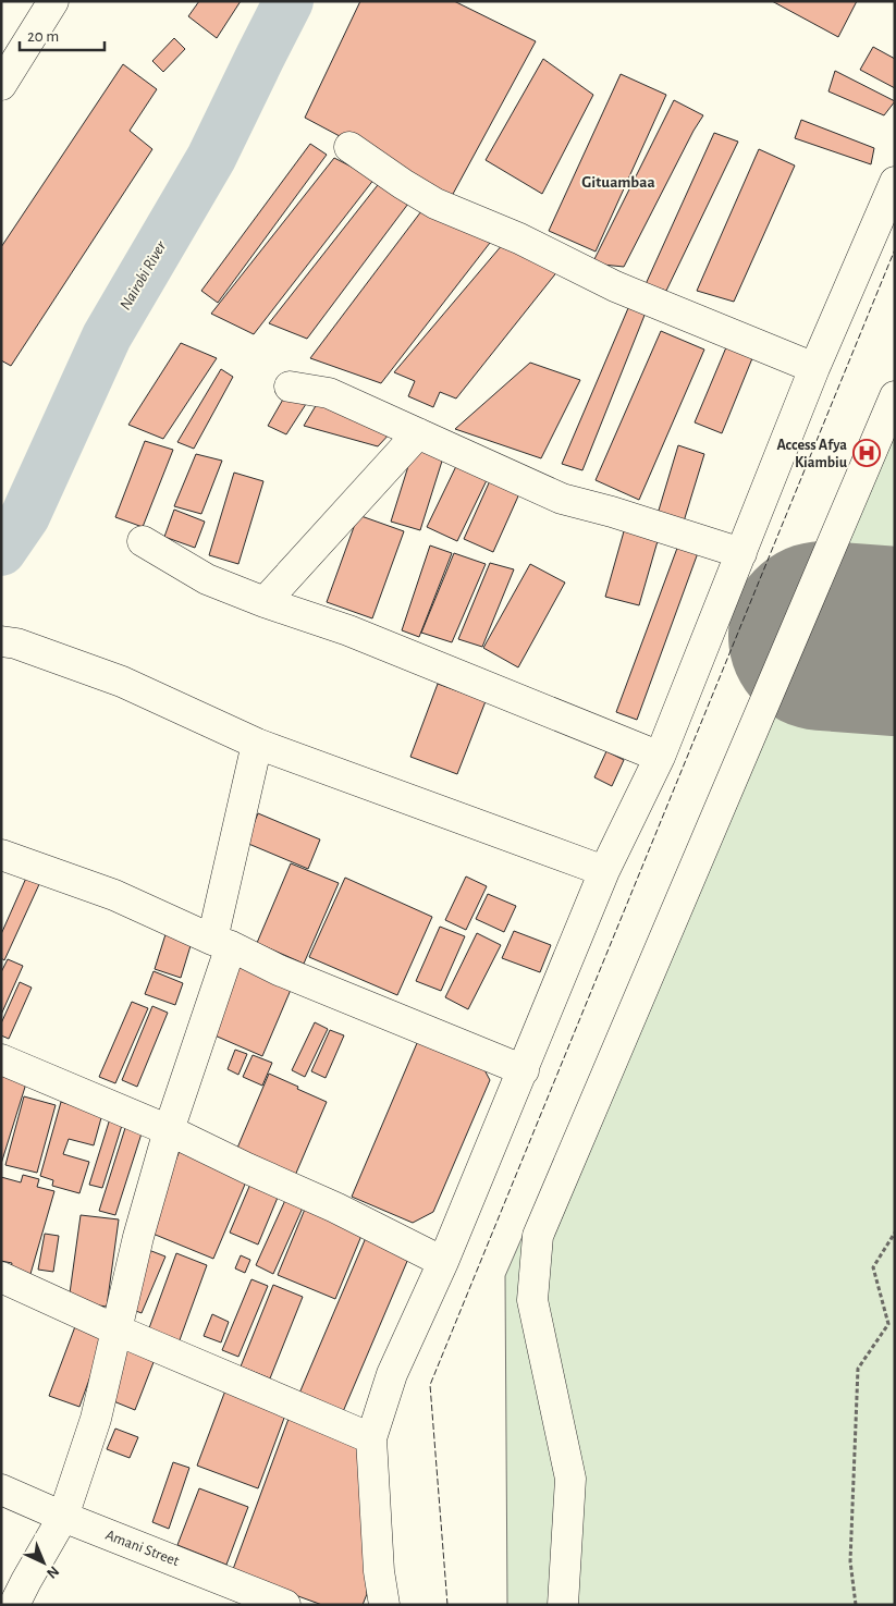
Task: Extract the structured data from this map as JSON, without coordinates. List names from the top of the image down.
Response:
{
  "streets": {
    "street": ["Amani Street"]
  },
  "districts": ["Gituambaa"],
  "water": ["Nairobi River"],
  "places": {
    "hospital": ["Access Afya Kiambiu"]
  },
  "scale_bar": "20 m",
  "north": "bottom right"
}
